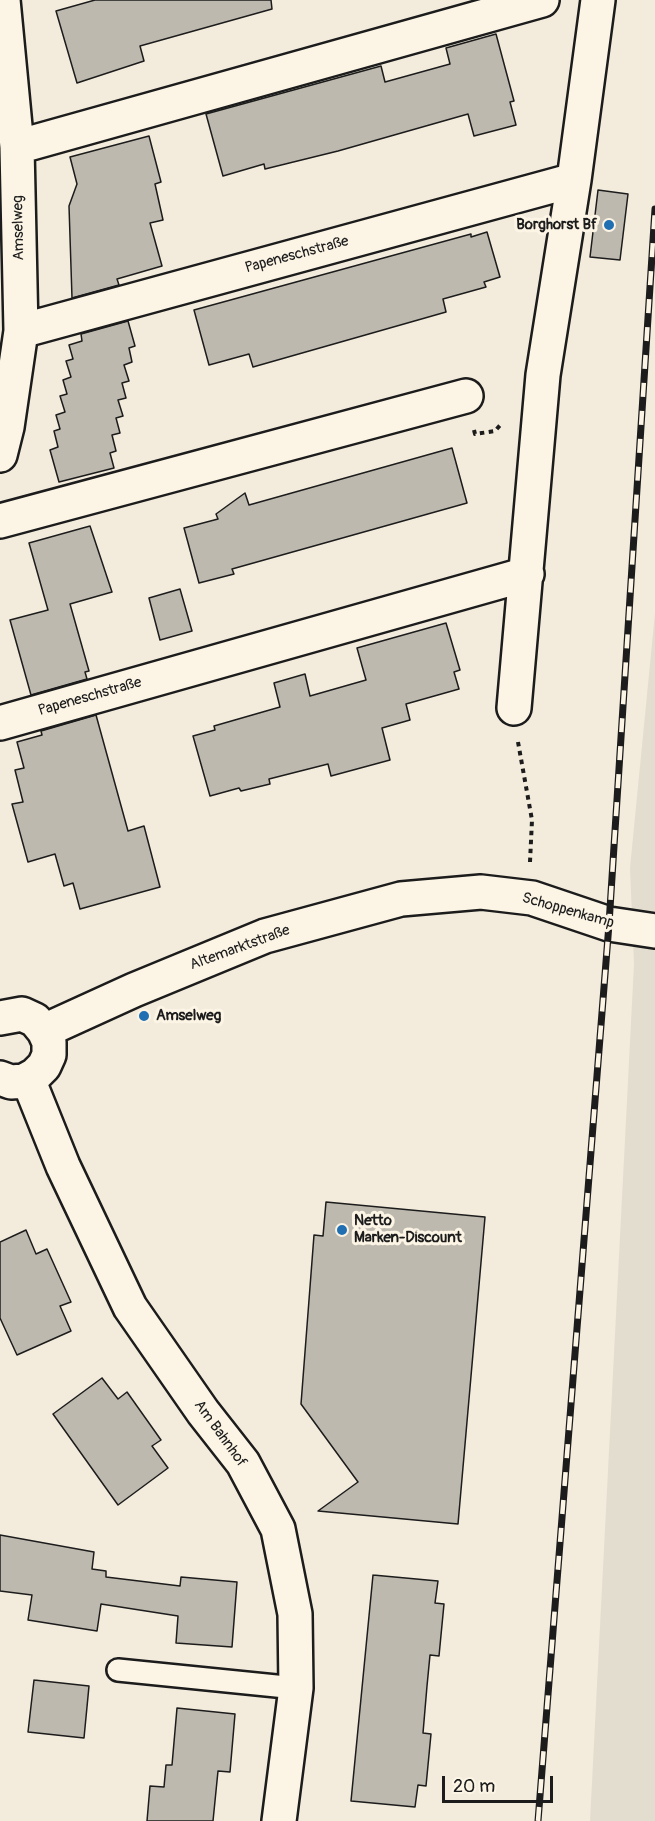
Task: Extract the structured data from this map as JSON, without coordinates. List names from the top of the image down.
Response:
{
  "streets": {
    "street": [
      "Amselweg",
      "Papeneschstraße",
      "Schoppenkamp",
      "Altemarktstraße",
      "Am Bahnhof"
    ]
  },
  "crossings": [
    ["Amselweg", "Papeneschstraße"],
    ["Schoppenkamp", "Altemarktstraße"]
  ],
  "places": ["Borghorst Bf", "Amselweg", "Netto Marken-Discount"],
  "scale_bar": "20 m"
}
